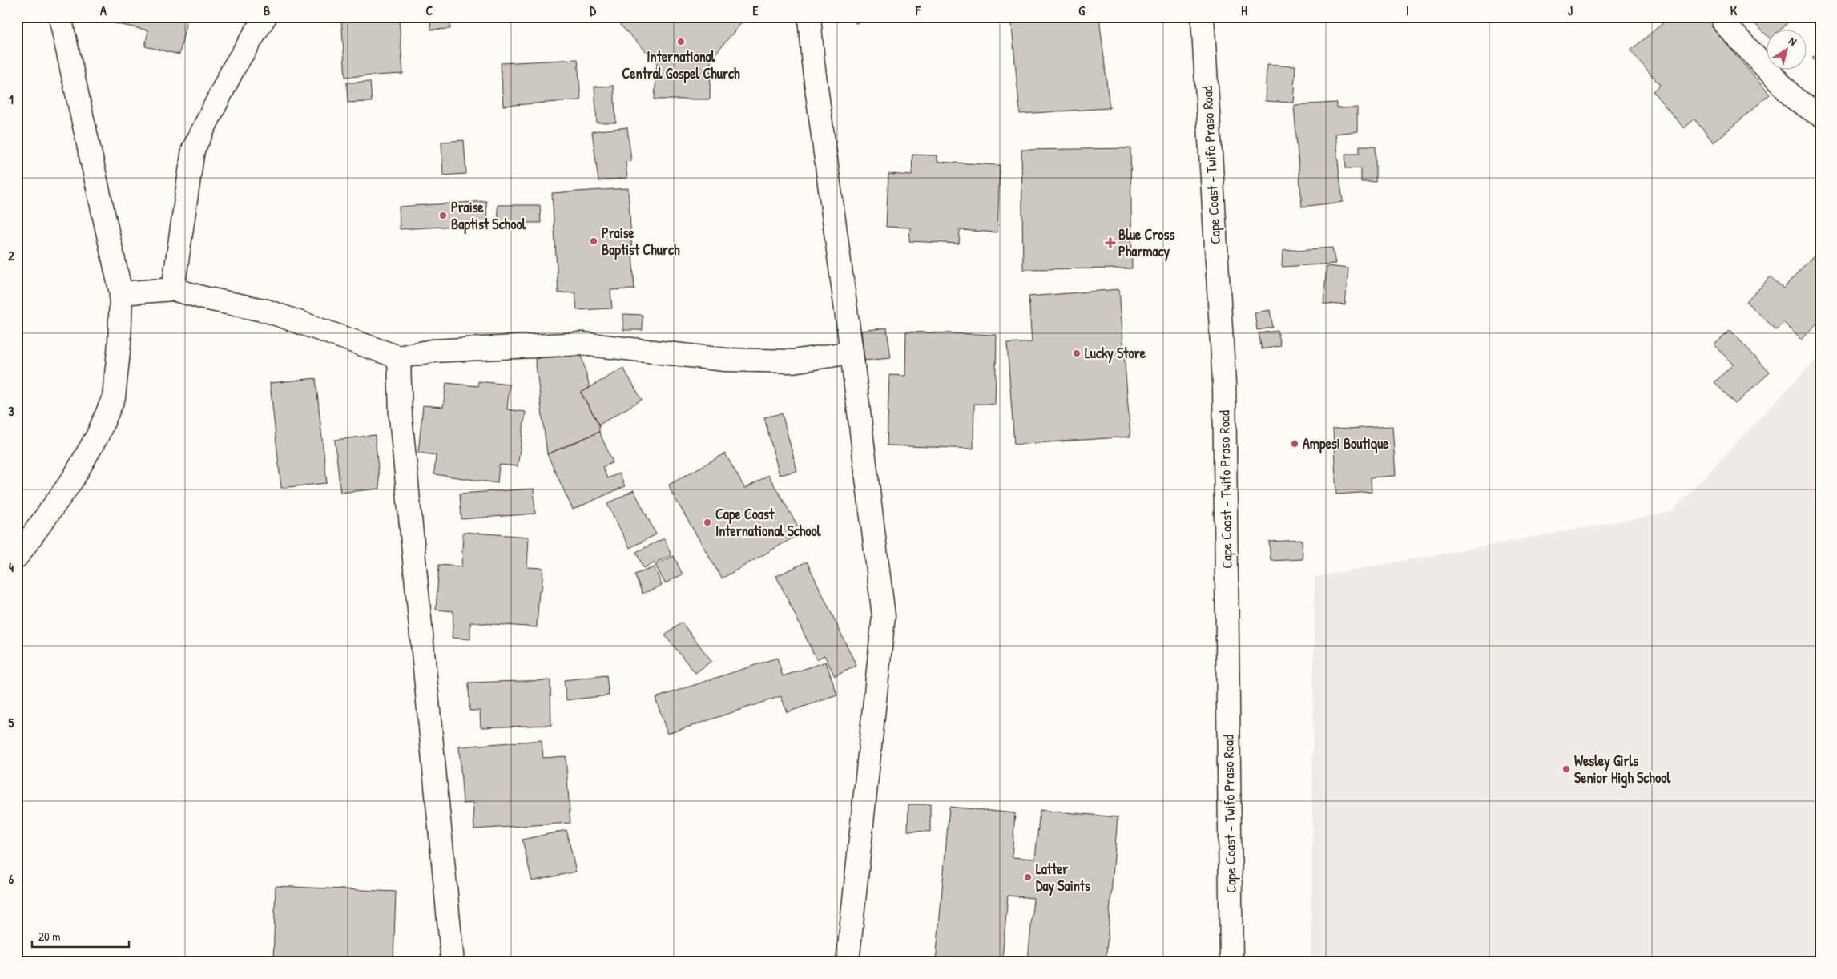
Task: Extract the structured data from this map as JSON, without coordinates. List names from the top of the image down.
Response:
{
  "streets": {
    "street": ["Cape Coast - Twifo Praso Road"]
  },
  "places": {
    "other": [
      "International Central Gospel Church",
      "Praise Baptist School",
      "Praise Baptist Church",
      "Lucky Store",
      "Ampesi Boutique",
      "Cape Coast International School",
      "Wesley Girls Senior High School",
      "Latter Day Saints"
    ],
    "health": ["Blue Cross Pharmacy"]
  },
  "scale_bar": "20 m",
  "north": "top right",
  "grid": {
    "columns": [
      "A",
      "B",
      "C",
      "D",
      "E",
      "F",
      "G",
      "H",
      "I",
      "J",
      "K"
    ],
    "rows": [
      "1",
      "2",
      "3",
      "4",
      "5",
      "6"
    ]
  }
}
